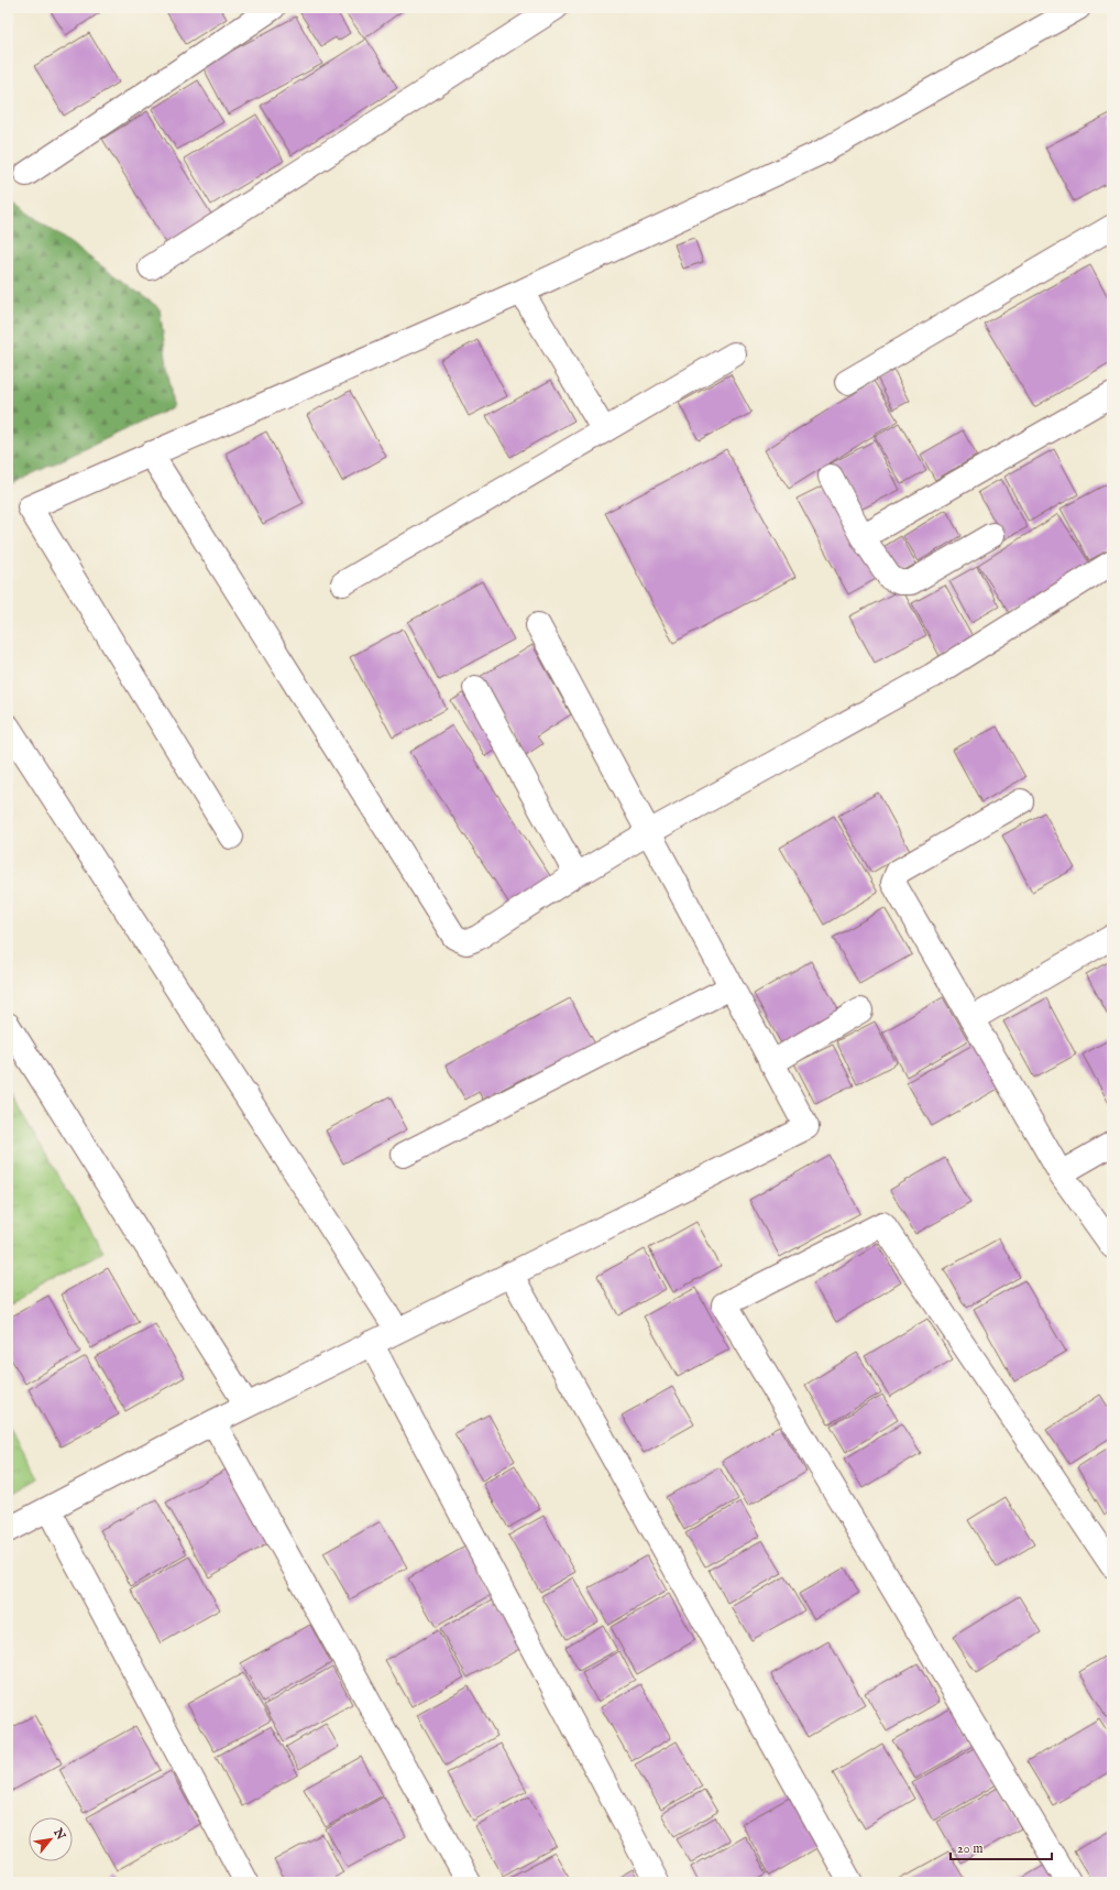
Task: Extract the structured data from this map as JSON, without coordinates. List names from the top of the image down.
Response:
{
  "scale_bar": "20 m",
  "north": "top right"
}
